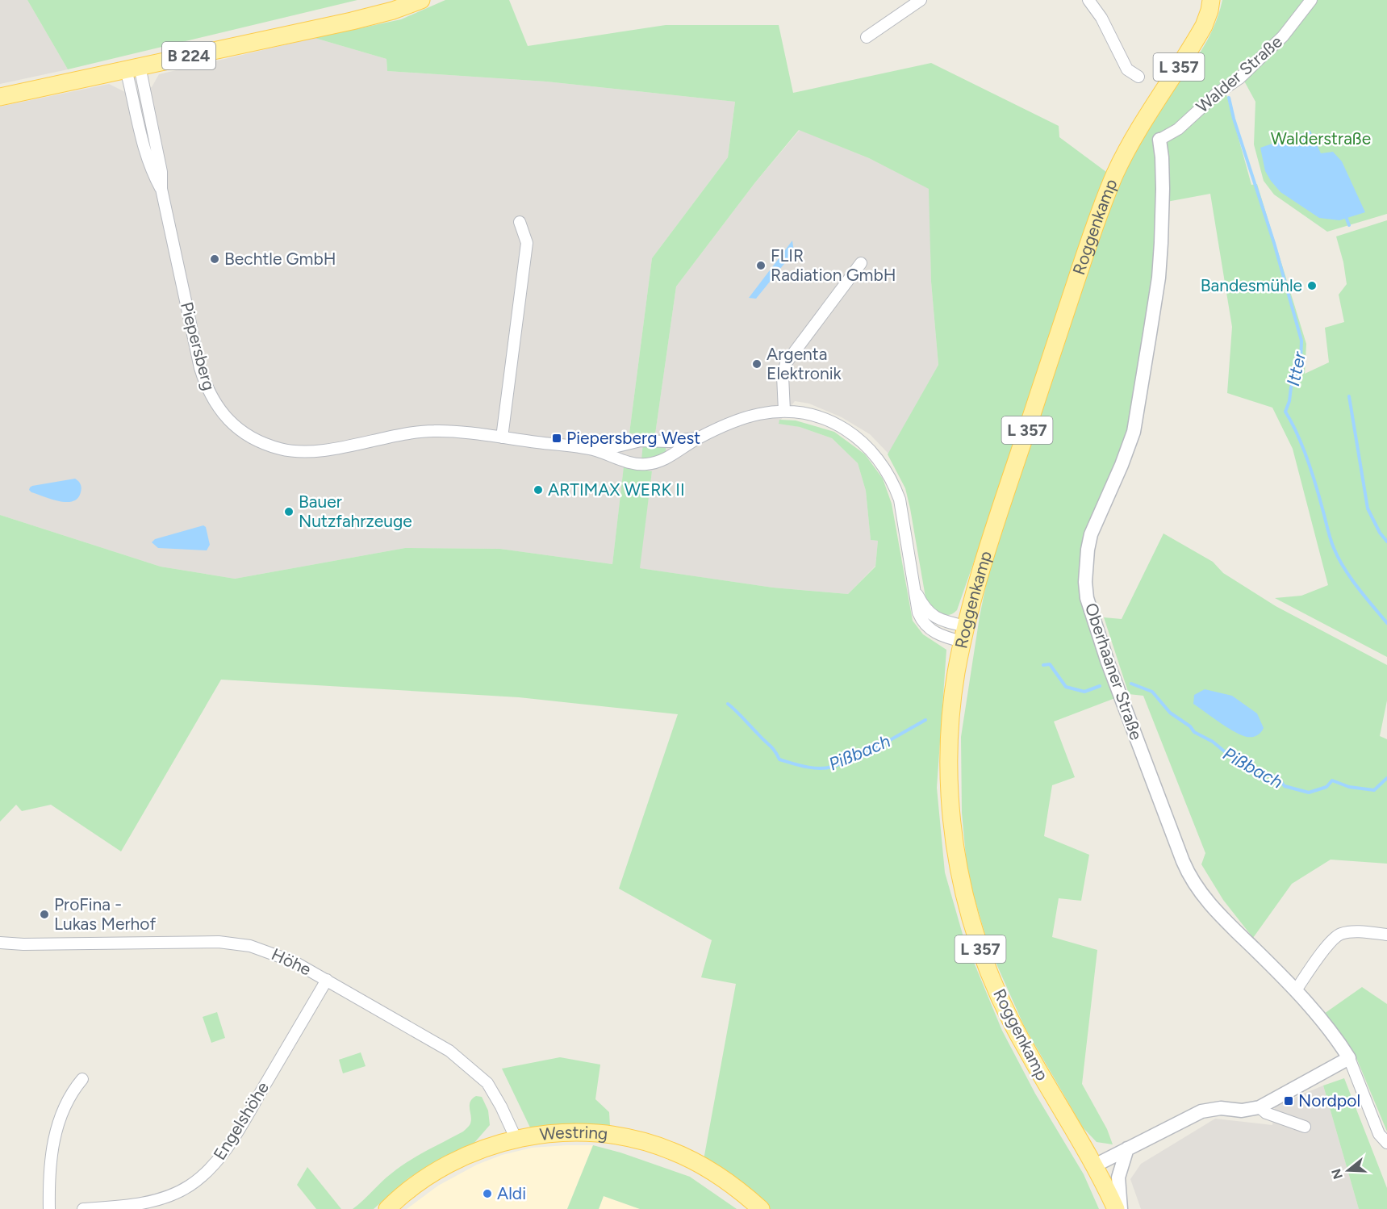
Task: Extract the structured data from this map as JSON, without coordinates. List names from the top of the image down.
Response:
{
  "streets": {
    "main road": [
      "B 224",
      "L 357",
      "Roggenkamp",
      "Westring"
    ],
    "street": [
      "Walder Straße",
      "Piepersberg",
      "Oberhaaner Straße",
      "Höhe",
      "Engelshöhe"
    ]
  },
  "crossings": [
    ["B 224", "Piepersberg"],
    ["Walder Straße", "Oberhaaner Straße"],
    ["Roggenkamp", "Piepersberg"],
    ["Höhe", "Engelshöhe"],
    ["Höhe", "Westring"]
  ],
  "water": ["Itter", "Pißbach"],
  "parks": ["Walderstraße"],
  "places": {
    "other": [
      "Bechtle GmbH",
      "FLIR Radiation GmbH",
      "Bandesmühle",
      "Argenta Elektronik",
      "ARTIMAX WERK II",
      "Bauer Nutzfahrzeuge",
      "ProFina - Lukas Merhof",
      "Aldi"
    ],
    "transit": ["Piepersberg West", "Nordpol"]
  },
  "north": "left"
}
